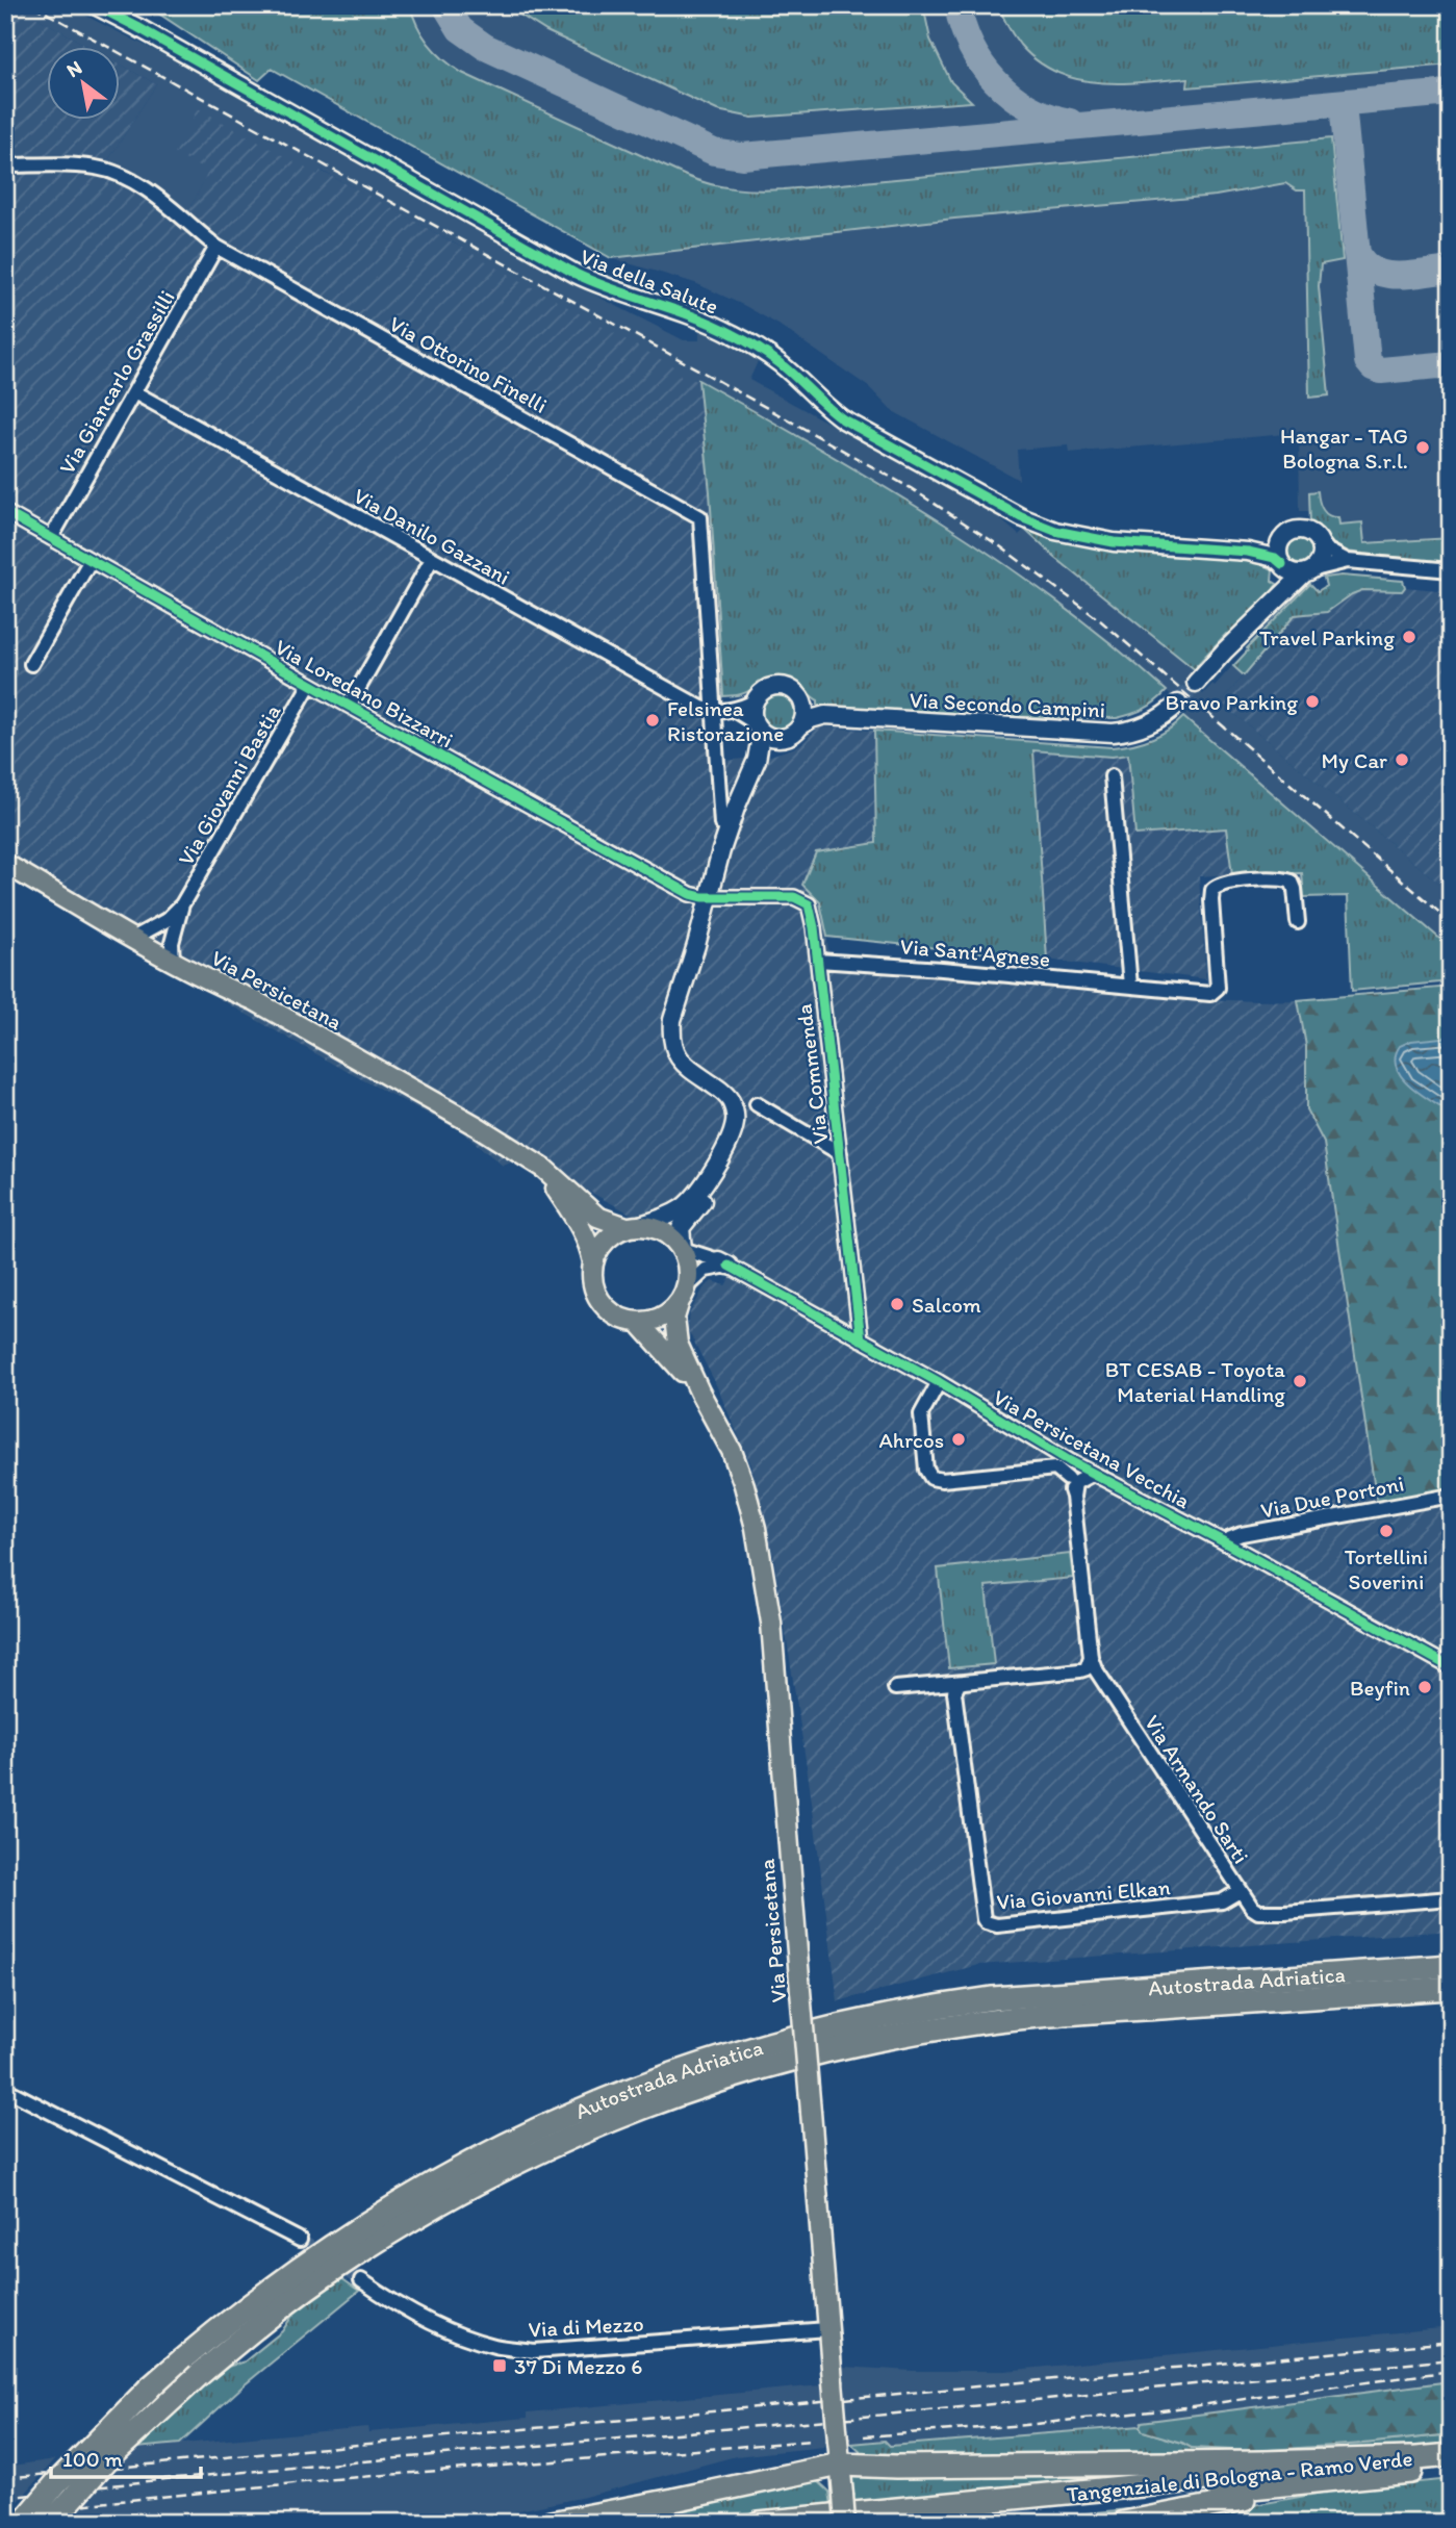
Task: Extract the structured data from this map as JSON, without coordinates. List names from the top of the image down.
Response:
{
  "streets": {
    "highway": ["Autostrada Adriatica", "Tangenziale di Bologna - Ramo Verde"],
    "main road": ["Via Persicetana"],
    "street": [
      "Via della Salute",
      "Via Ottorino Finelli",
      "Via Giancarlo Grassilli",
      "Via Danilo Gazzani",
      "Via Loredano Bizzarri",
      "Via Secondo Campini",
      "Via Giovanni Bastia",
      "Via Sant'Agnese",
      "Via Commenda",
      "Via Persicetana Vecchia",
      "Via Due Portoni",
      "Via Armando Sarti",
      "Via Giovanni Elkan",
      "Via di Mezzo"
    ]
  },
  "crossings": [
    ["Via Ottorino Finelli", "Via Giancarlo Grassilli"],
    ["Via Ottorino Finelli", "Via Danilo Gazzani"],
    ["Via Giancarlo Grassilli", "Via Danilo Gazzani"],
    ["Via Giancarlo Grassilli", "Via Loredano Bizzarri"],
    ["Via Loredano Bizzarri", "Via Giovanni Bastia"],
    ["Via Loredano Bizzarri", "Via Commenda"],
    ["Via Giovanni Bastia", "Via Persicetana"],
    ["Via Sant'Agnese", "Via Commenda"],
    ["Via Persicetana", "Via Persicetana Vecchia"],
    ["Via Persicetana", "Via di Mezzo"],
    ["Via Persicetana", "Tangenziale di Bologna - Ramo Verde"],
    ["Via Commenda", "Via Persicetana Vecchia"],
    ["Via Persicetana Vecchia", "Via Due Portoni"],
    ["Via Persicetana Vecchia", "Via Armando Sarti"],
    ["Via Armando Sarti", "Via Giovanni Elkan"]
  ],
  "places": {
    "other": [
      "Hangar - TAG Bologna S.r.l.",
      "Travel Parking",
      "Bravo Parking",
      "Felsinea Ristorazione",
      "My Car",
      "Salcom",
      "BT CESAB - Toyota Material Handling",
      "Ahrcos",
      "Tortellini Soverini",
      "Beyfin"
    ],
    "transit": ["37 Di Mezzo 6"]
  },
  "scale_bar": "100 m",
  "north": "top left"
}
